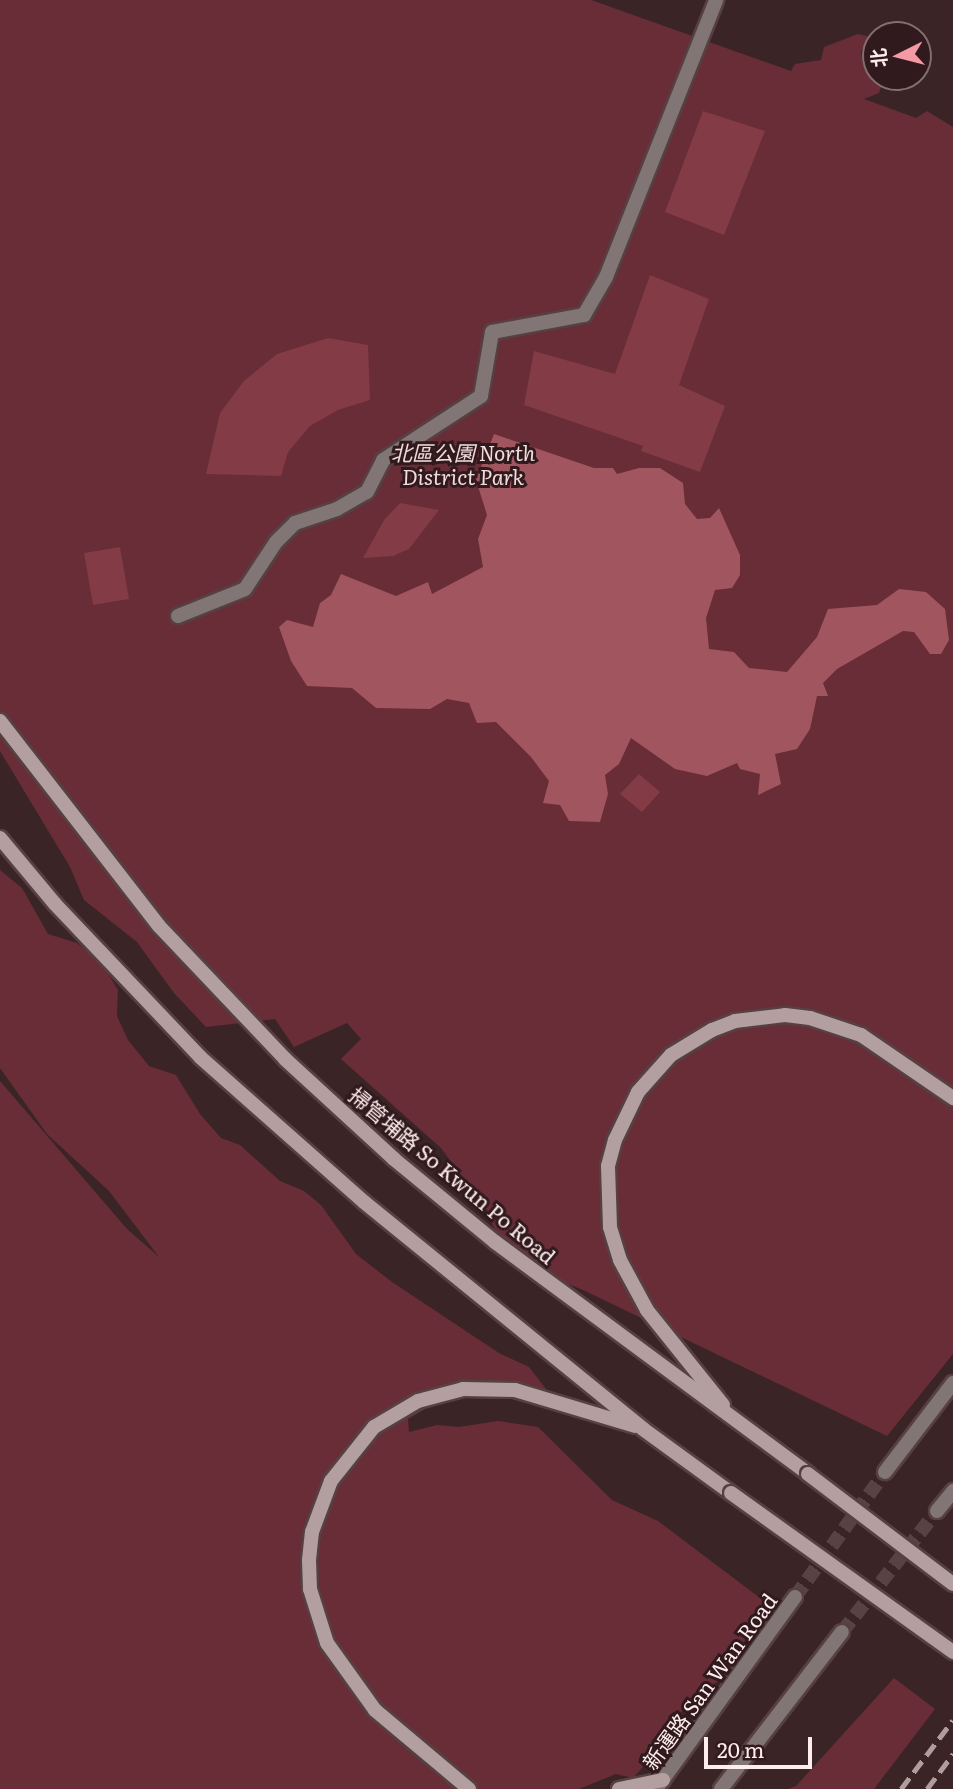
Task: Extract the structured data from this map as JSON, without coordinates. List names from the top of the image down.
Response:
{
  "streets": {
    "main road": ["掃管埔路 So Kwun Po Road"],
    "street": ["新運路 San Wan Road"]
  },
  "parks": ["北區公園 North District Park"],
  "scale_bar": "20 m",
  "north": "left"
}
